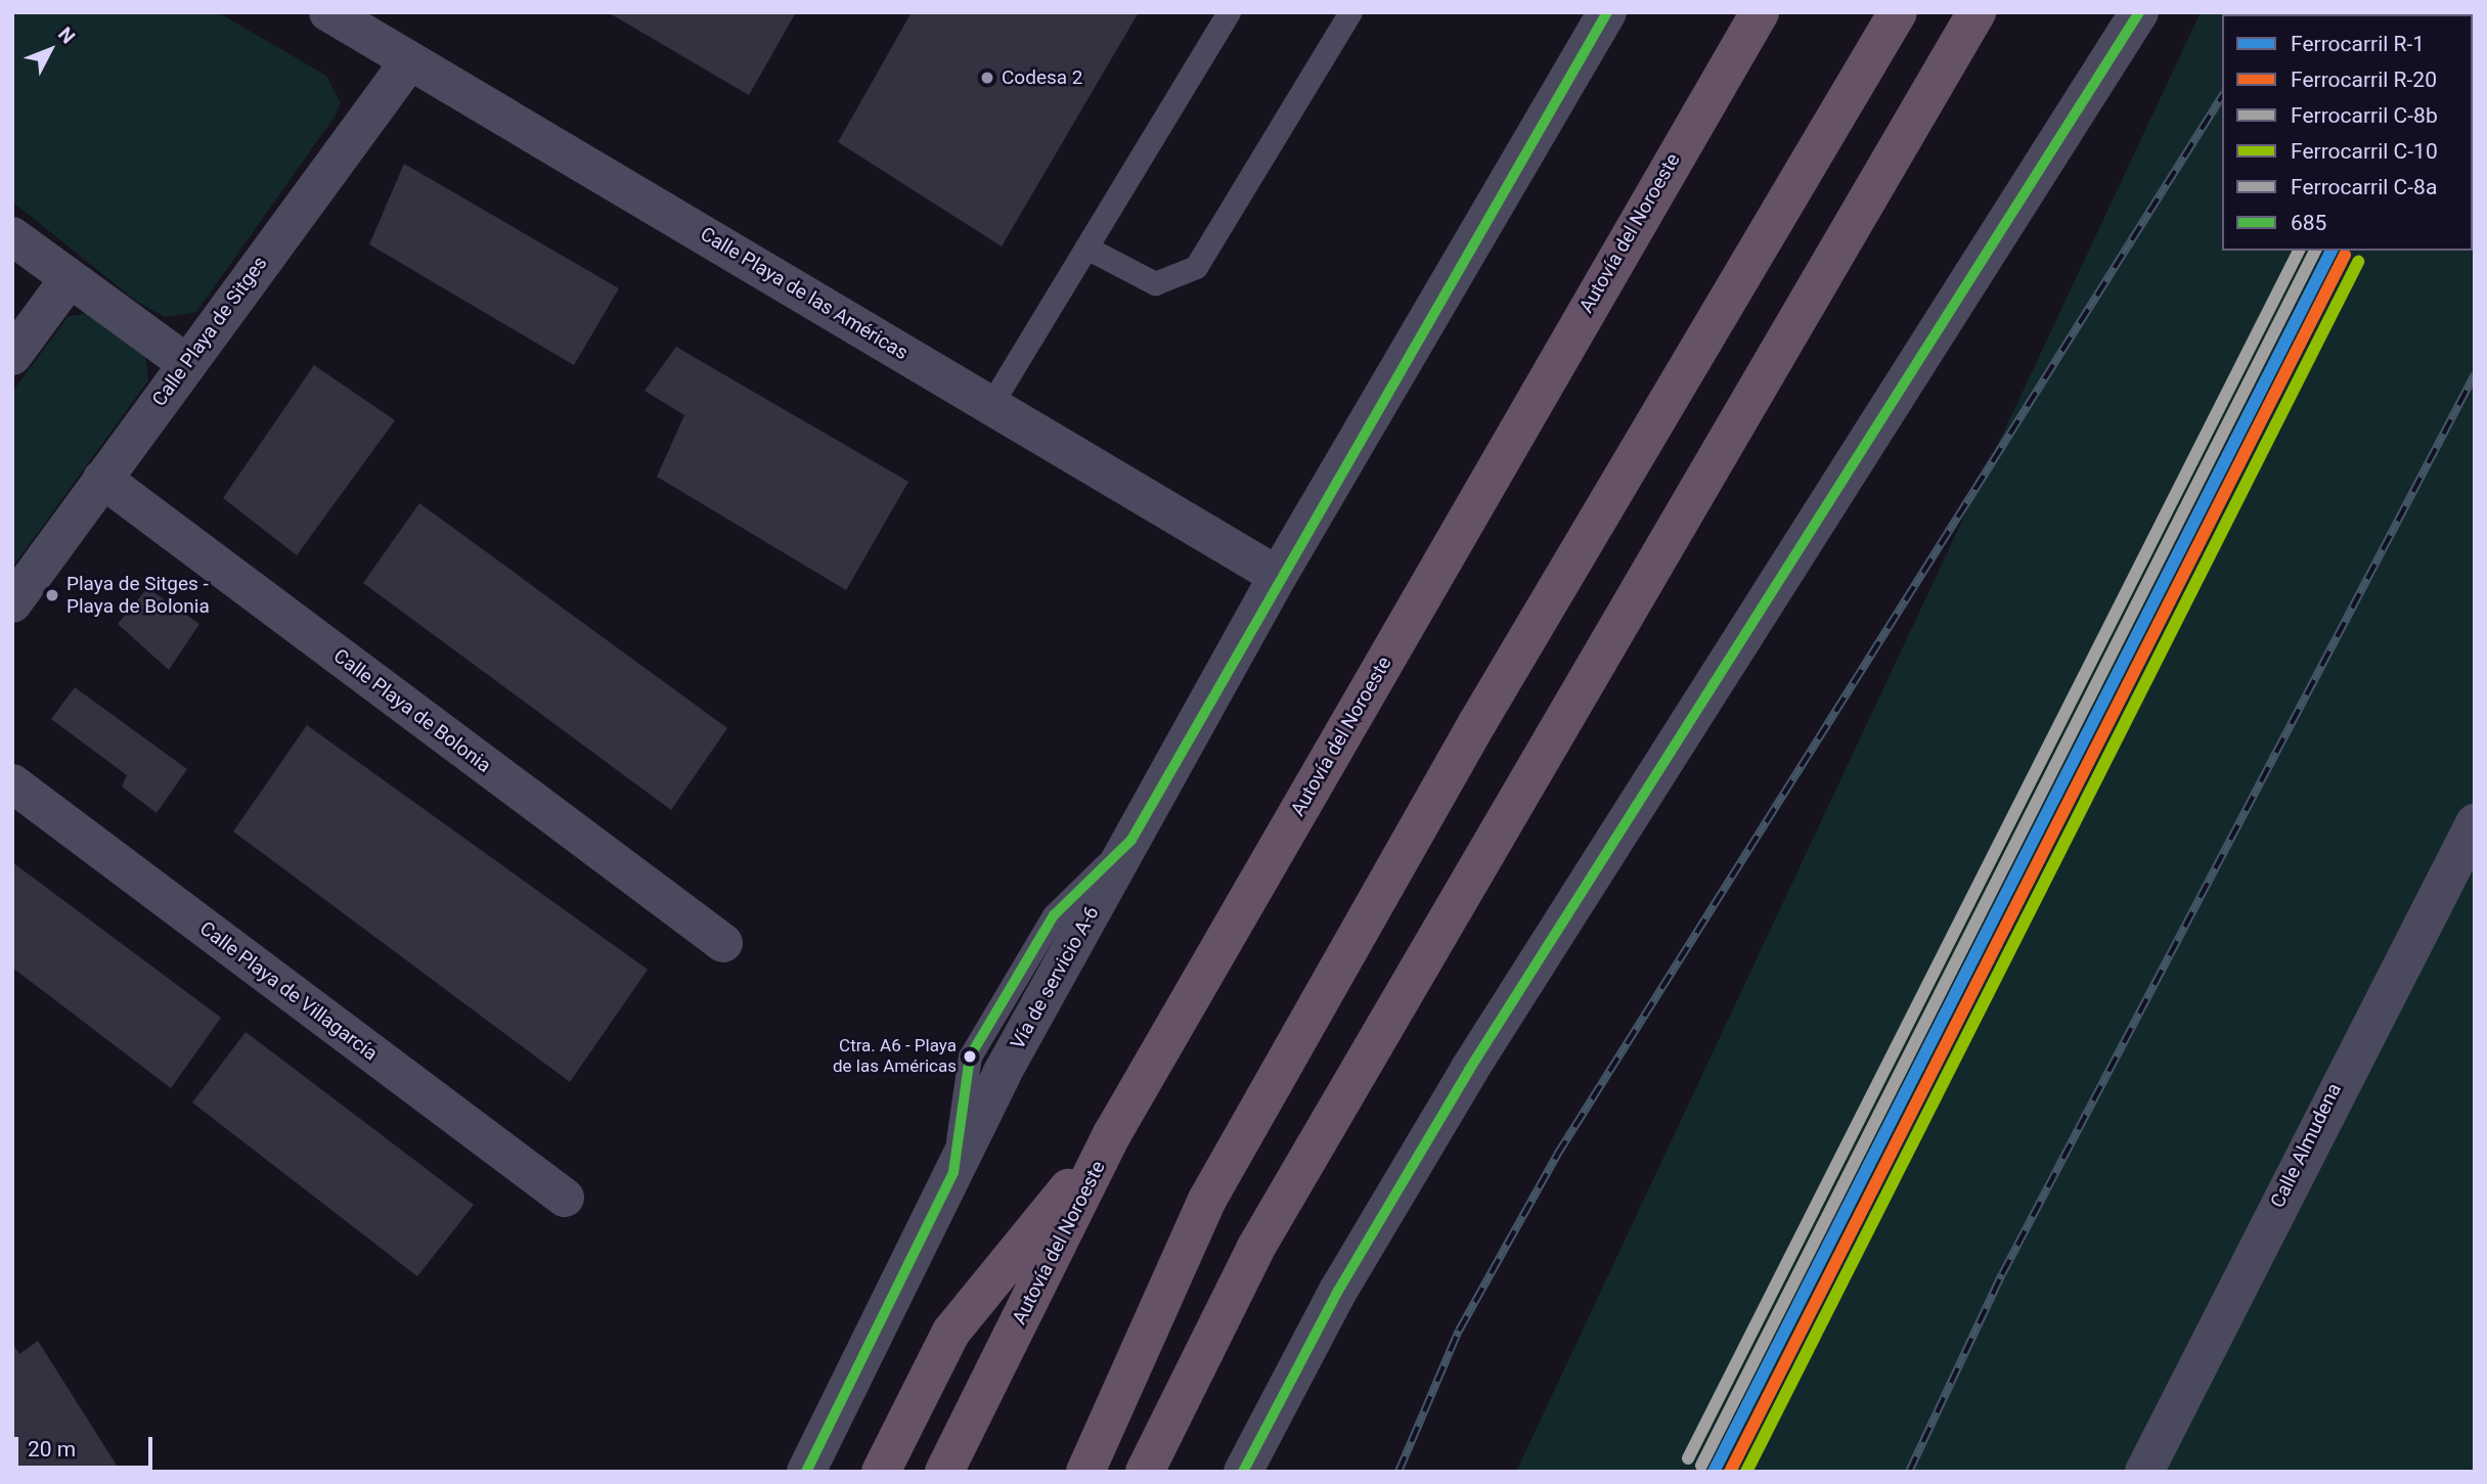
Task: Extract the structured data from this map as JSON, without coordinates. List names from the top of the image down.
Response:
{
  "streets": {
    "highway": ["Autovía del Noroeste"],
    "street": [
      "Calle Playa de las Américas",
      "Calle Playa de Sitges",
      "Calle Playa de Bolonia",
      "Vía de servicio A-6",
      "Calle Playa de Villagarcía",
      "Calle Almudena"
    ]
  },
  "crossings": [
    ["Calle Playa de las Américas", "Calle Playa de Sitges"],
    ["Calle Playa de las Américas", "Vía de servicio A-6"],
    ["Calle Playa de Sitges", "Calle Playa de Bolonia"]
  ],
  "places": ["Codesa 2", "Playa de Sitges - Playa de Bolonia", "Ctra. A6 - Playa de las Américas"],
  "lines": [
    "transit line 685",
    "rail line R-1",
    "rail line C-8b",
    "rail line C-8a",
    "rail line R-20",
    "rail line C-10"
  ],
  "legend": [
    "Ferrocarril R-1",
    "Ferrocarril R-20",
    "Ferrocarril C-8b",
    "Ferrocarril C-10",
    "Ferrocarril C-8a",
    "685"
  ],
  "scale_bar": "20 m",
  "north": "top right"
}
